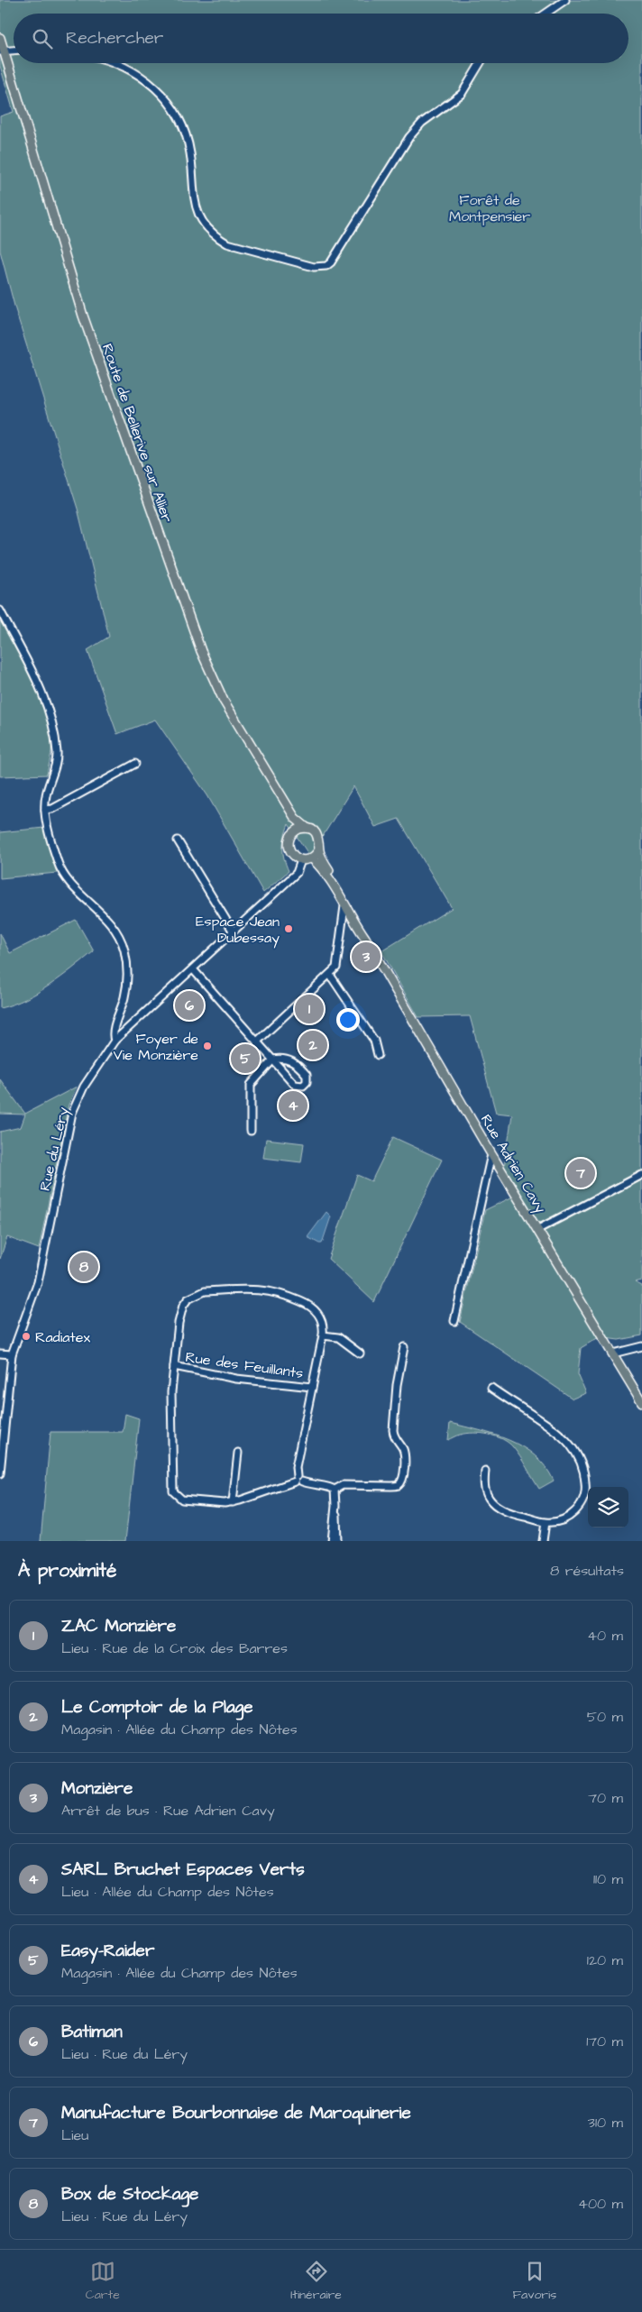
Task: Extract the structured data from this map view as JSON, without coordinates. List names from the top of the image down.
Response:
{
  "streets": {
    "main road": ["Route de Bellerive sur Allier", "Rue Adrien Cavy"],
    "street": ["Rue du Léry", "Rue des Feuillants"]
  },
  "crossings": [
    ["Route de Bellerive sur Allier", "Rue du Léry"],
    ["Route de Bellerive sur Allier", "Rue Adrien Cavy"],
    ["Rue du Léry", "Rue Adrien Cavy"]
  ],
  "parks": ["Forêt de Montpensier"],
  "places": ["Espace Jean Dubessay", "Foyer de Vie Monzière", "Radiatex"],
  "page": {
    "search": "Rechercher",
    "pins": [
      "3",
      "6",
      "1",
      "2",
      "5",
      "4",
      "7",
      "8"
    ],
    "heading": ["À proximité", "8 résultats"],
    "list": [
      {
        "mark": "1",
        "name": "ZAC Monzière",
        "note": "Lieu · Rue de la Croix des Barres",
        "value": "40 m"
      },
      {
        "mark": "2",
        "name": "Le Comptoir de la Plage",
        "note": "Magasin · Allée du Champ des Nôtes",
        "value": "50 m"
      },
      {
        "mark": "3",
        "name": "Monzière",
        "note": "Arrêt de bus · Rue Adrien Cavy",
        "value": "70 m"
      },
      {
        "mark": "4",
        "name": "SARL Bruchet Espaces Verts",
        "note": "Lieu · Allée du Champ des Nôtes",
        "value": "110 m"
      },
      {
        "mark": "5",
        "name": "Easy-Raider",
        "note": "Magasin · Allée du Champ des Nôtes",
        "value": "120 m"
      },
      {
        "mark": "6",
        "name": "Batiman",
        "note": "Lieu · Rue du Léry",
        "value": "170 m"
      },
      {
        "mark": "7",
        "name": "Manufacture Bourbonnaise de Maroquinerie",
        "note": "Lieu",
        "value": "310 m"
      },
      {
        "mark": "8",
        "name": "Box de Stockage",
        "note": "Lieu · Rue du Léry",
        "value": "400 m"
      }
    ],
    "nav": ["Carte", "Itinéraire", "Favoris"]
  }
}
